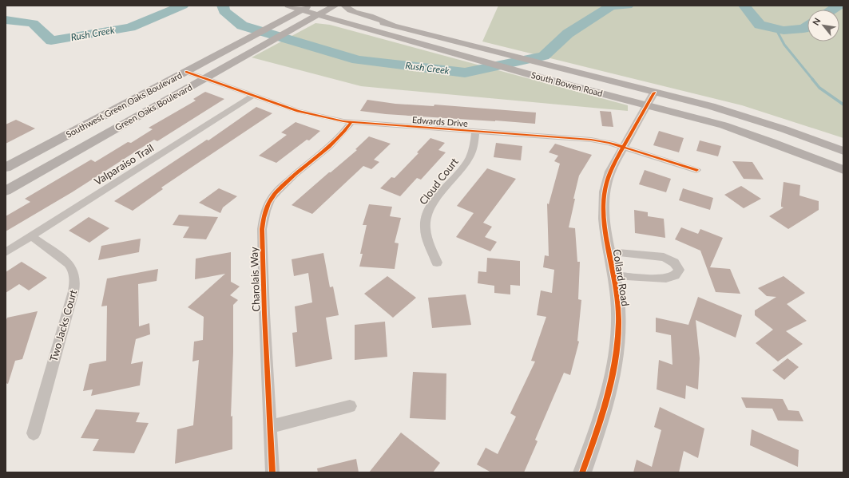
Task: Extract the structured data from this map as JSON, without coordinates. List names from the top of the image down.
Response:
{
  "streets": {
    "main road": ["South Bowen Road", "Southwest Green Oaks Boulevard", "Green Oaks Boulevard"],
    "street": [
      "Edwards Drive",
      "Valparaiso Trail",
      "Cloud Court",
      "Collard Road",
      "Charolais Way",
      "Two Jacks Court"
    ]
  },
  "crossings": [
    ["South Bowen Road", "Southwest Green Oaks Boulevard"],
    ["South Bowen Road", "Green Oaks Boulevard"],
    ["South Bowen Road", "Collard Road"],
    ["Southwest Green Oaks Boulevard", "Edwards Drive"],
    ["Green Oaks Boulevard", "Edwards Drive"],
    ["Edwards Drive", "Valparaiso Trail"],
    ["Edwards Drive", "Cloud Court"],
    ["Edwards Drive", "Collard Road"],
    ["Edwards Drive", "Charolais Way"],
    ["Valparaiso Trail", "Two Jacks Court"]
  ],
  "water": ["Rush Creek"],
  "north": "top left"
}
